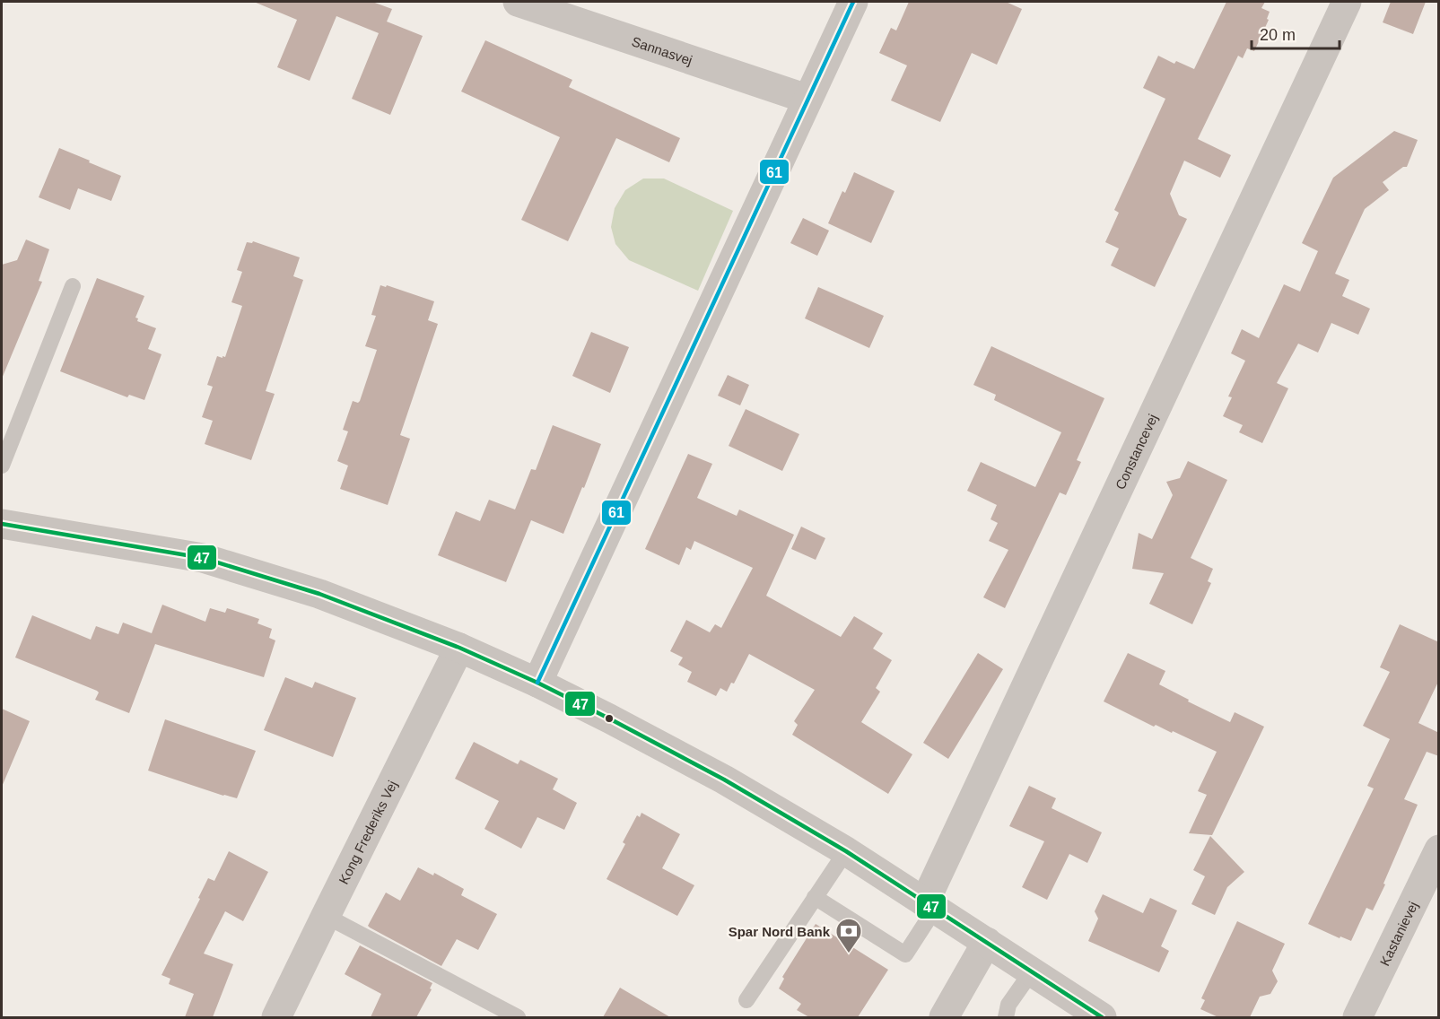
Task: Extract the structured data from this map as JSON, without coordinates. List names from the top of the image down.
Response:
{
  "streets": {
    "street": [
      "Sannasvej",
      "Constancevej",
      "Kong Frederiks Vej",
      "Kastanievej"
    ]
  },
  "places": {
    "bank": ["Spar Nord Bank"]
  },
  "lines": ["transit line 61", "transit line 47"],
  "scale_bar": "20 m"
}
